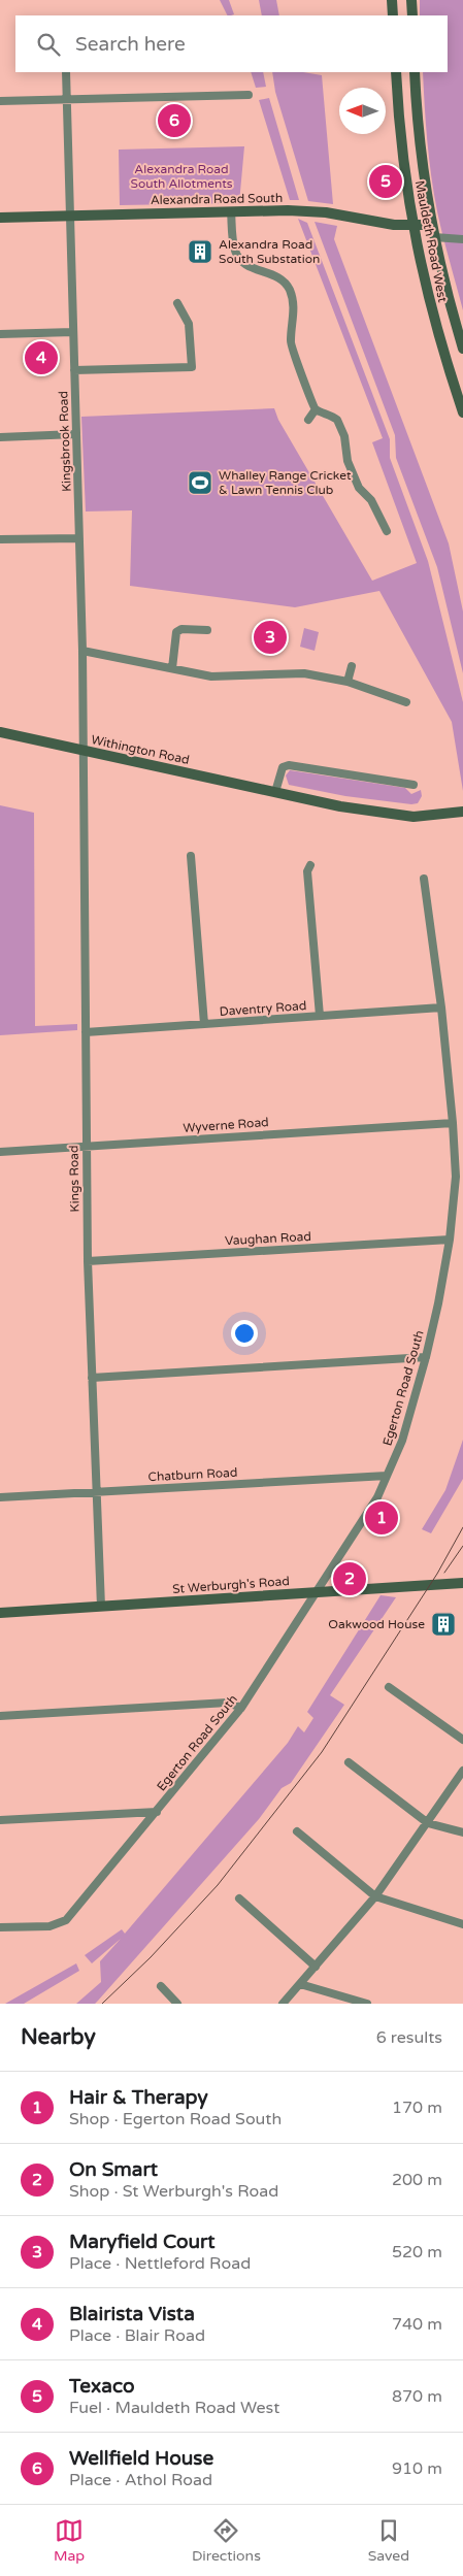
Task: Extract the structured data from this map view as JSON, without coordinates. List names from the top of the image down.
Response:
{
  "streets": {
    "street": [
      "Alexandra Road South",
      "Mauldeth Road West",
      "Kingsbrook Road",
      "Withington Road",
      "Daventry Road",
      "Wyverne Road",
      "Kings Road",
      "Vaughan Road",
      "Egerton Road South",
      "Chatburn Road",
      "St Werburgh's Road"
    ]
  },
  "crossings": [
    ["Alexandra Road South", "Mauldeth Road West"],
    ["Alexandra Road South", "Kingsbrook Road"],
    ["Kingsbrook Road", "Withington Road"],
    ["Kingsbrook Road", "Kings Road"],
    ["Withington Road", "Kings Road"],
    ["Daventry Road", "Kings Road"],
    ["Daventry Road", "Egerton Road South"],
    ["Wyverne Road", "Kings Road"],
    ["Wyverne Road", "Egerton Road South"],
    ["Kings Road", "Vaughan Road"],
    ["Kings Road", "Chatburn Road"],
    ["Kings Road", "St Werburgh's Road"],
    ["Vaughan Road", "Egerton Road South"],
    ["Egerton Road South", "Chatburn Road"],
    ["Egerton Road South", "St Werburgh's Road"]
  ],
  "parks": ["Alexandra Road South Allotments"],
  "places": {
    "building": ["Alexandra Road South Substation", "Oakwood House"],
    "sports": ["Whalley Range Cricket & Lawn Tennis Club"]
  },
  "north": "left",
  "page": {
    "search": "Search here",
    "pins": [
      "6",
      "5",
      "4",
      "3",
      "1",
      "2"
    ],
    "heading": ["Nearby", "6 results"],
    "list": [
      {
        "mark": "1",
        "name": "Hair & Therapy",
        "note": "Shop · Egerton Road South",
        "value": "170 m"
      },
      {
        "mark": "2",
        "name": "On Smart",
        "note": "Shop · St Werburgh's Road",
        "value": "200 m"
      },
      {
        "mark": "3",
        "name": "Maryfield Court",
        "note": "Place · Nettleford Road",
        "value": "520 m"
      },
      {
        "mark": "4",
        "name": "Blairista Vista",
        "note": "Place · Blair Road",
        "value": "740 m"
      },
      {
        "mark": "5",
        "name": "Texaco",
        "note": "Fuel · Mauldeth Road West",
        "value": "870 m"
      },
      {
        "mark": "6",
        "name": "Wellfield House",
        "note": "Place · Athol Road",
        "value": "910 m"
      }
    ],
    "nav": ["Map", "Directions", "Saved"]
  }
}
